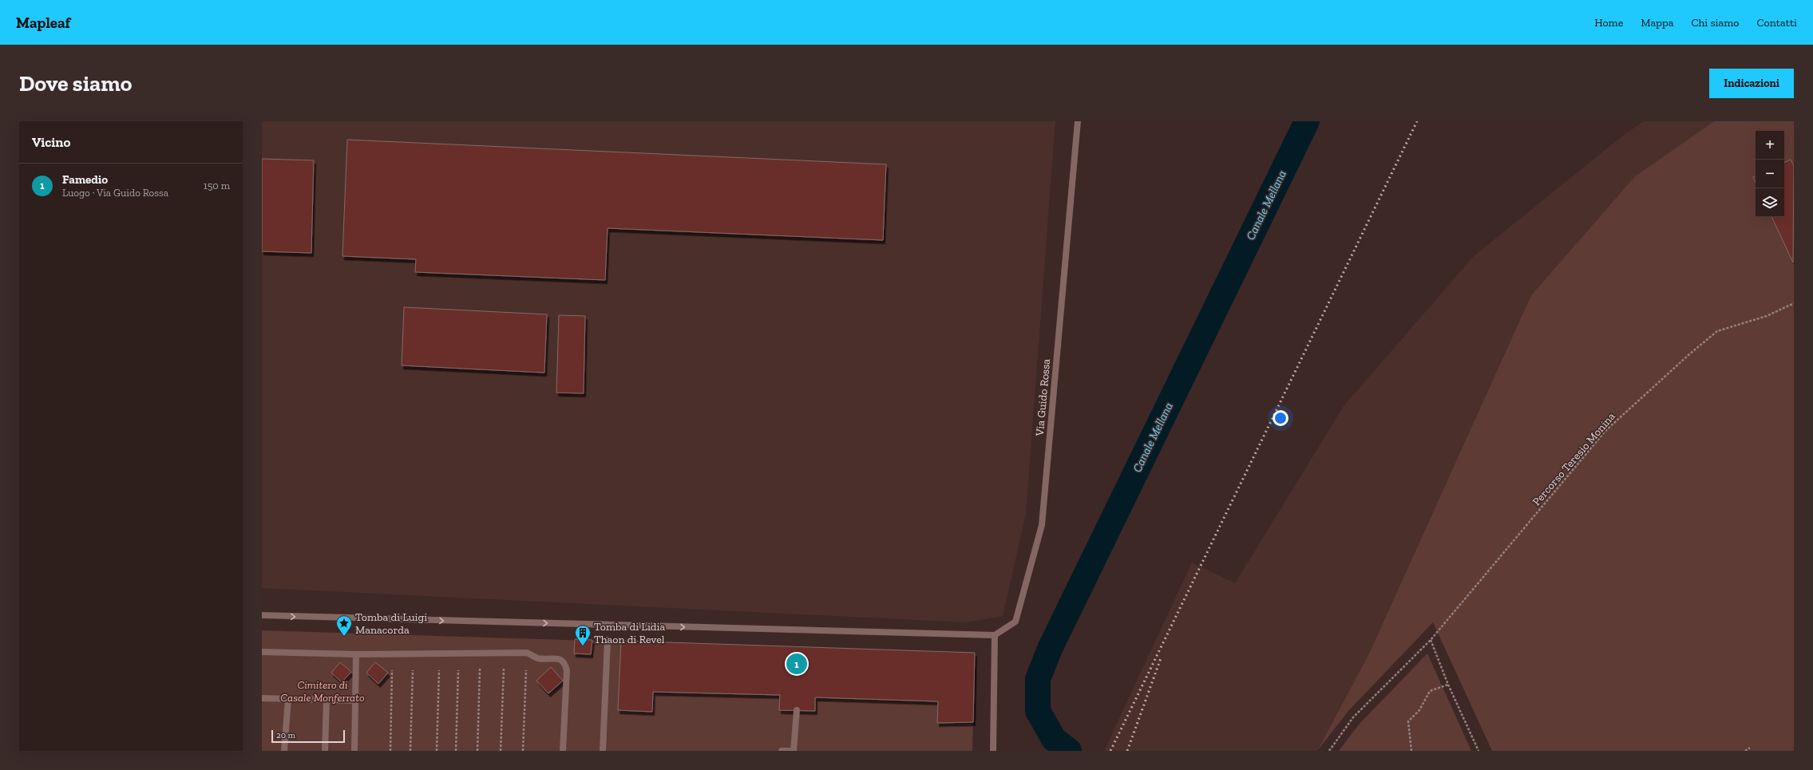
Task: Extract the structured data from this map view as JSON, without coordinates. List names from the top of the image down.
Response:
{
  "streets": {
    "street": ["Via Guido Rossa"],
    "path": ["Percorso Teresio Monina"]
  },
  "water": ["Canale Mellana"],
  "parks": ["Cimitero di Casale Monferrato"],
  "places": {
    "place": ["Tomba di Luigi Manacorda"],
    "building": ["Tomba di Lidia Thaon di Revel"]
  },
  "scale_bar": "20 m",
  "page": {
    "header": "Mapleaf",
    "nav": [
      "Home",
      "Mappa",
      "Chi siamo",
      "Contatti"
    ],
    "buttons": "Indicazioni",
    "title": "Dove siamo",
    "heading": "Vicino",
    "map_buttons": ["+", "−"],
    "list": [
      {
        "mark": "1",
        "name": "Famedio",
        "note": "Luogo · Via Guido Rossa",
        "value": "150 m"
      }
    ],
    "pins": "1",
    "scale": "20 m"
  }
}
